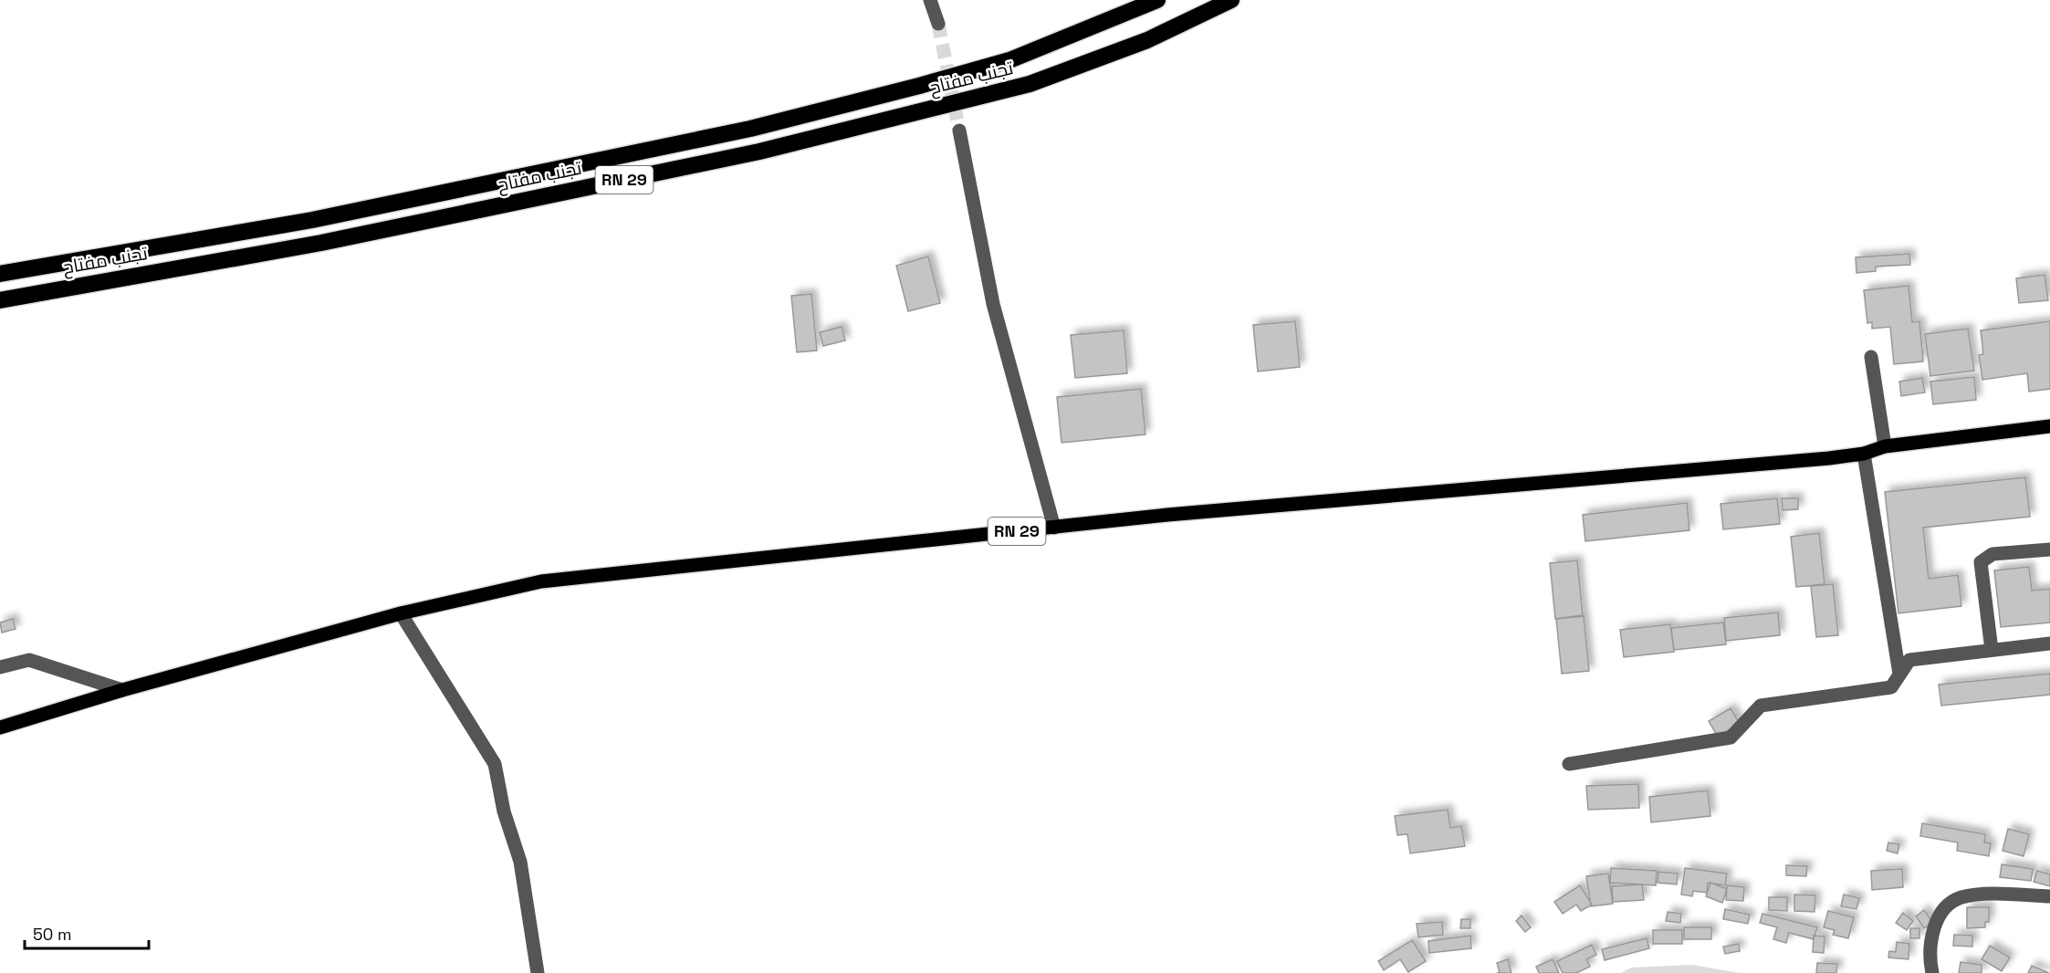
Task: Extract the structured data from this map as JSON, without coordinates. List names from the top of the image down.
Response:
{
  "streets": {
    "highway": ["تجنب مفتاح", "RN 29"]
  },
  "scale_bar": "50 m"
}
